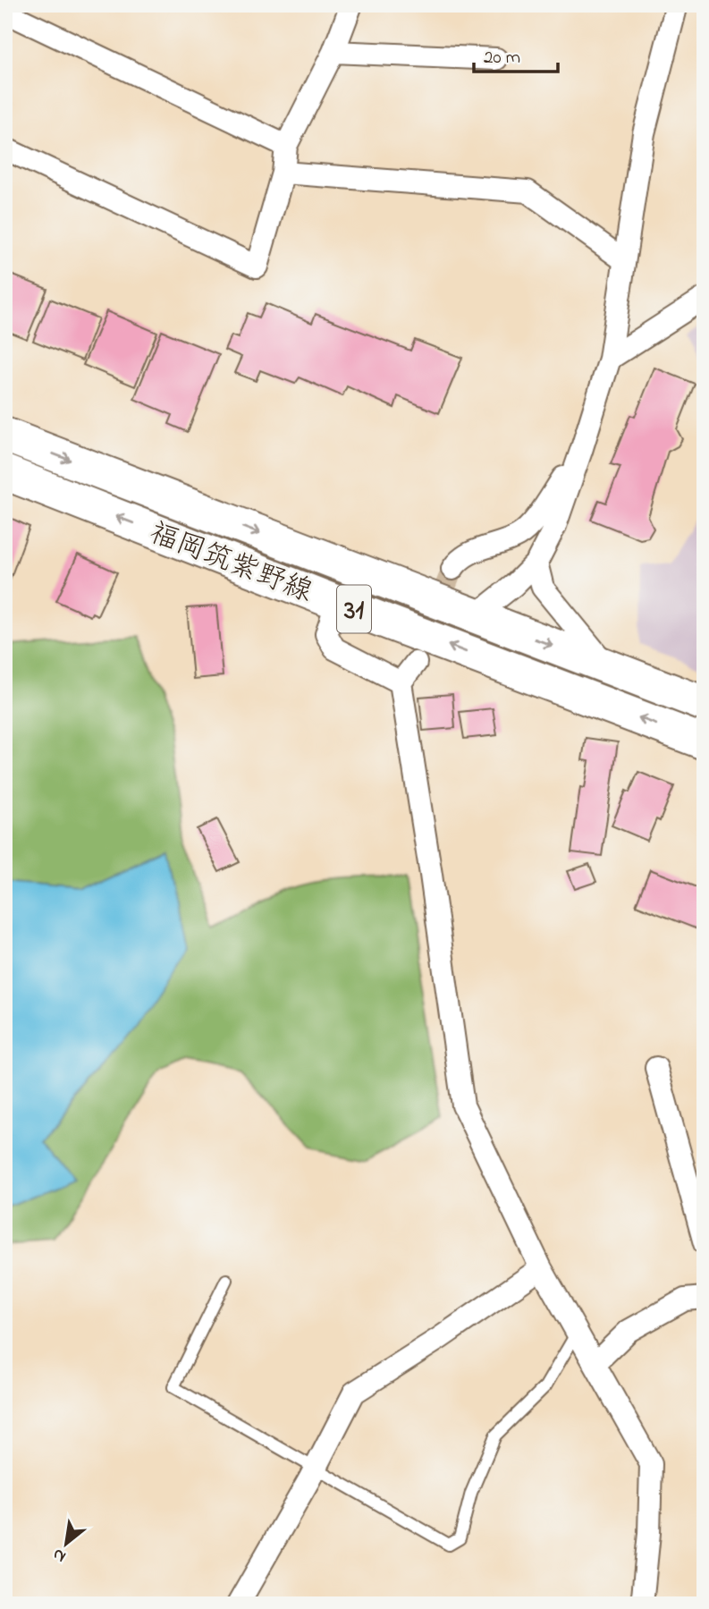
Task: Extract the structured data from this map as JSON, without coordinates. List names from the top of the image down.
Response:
{
  "streets": {
    "main road": ["福岡筑紫野線", "31"]
  },
  "scale_bar": "20 m",
  "north": "bottom left"
}
